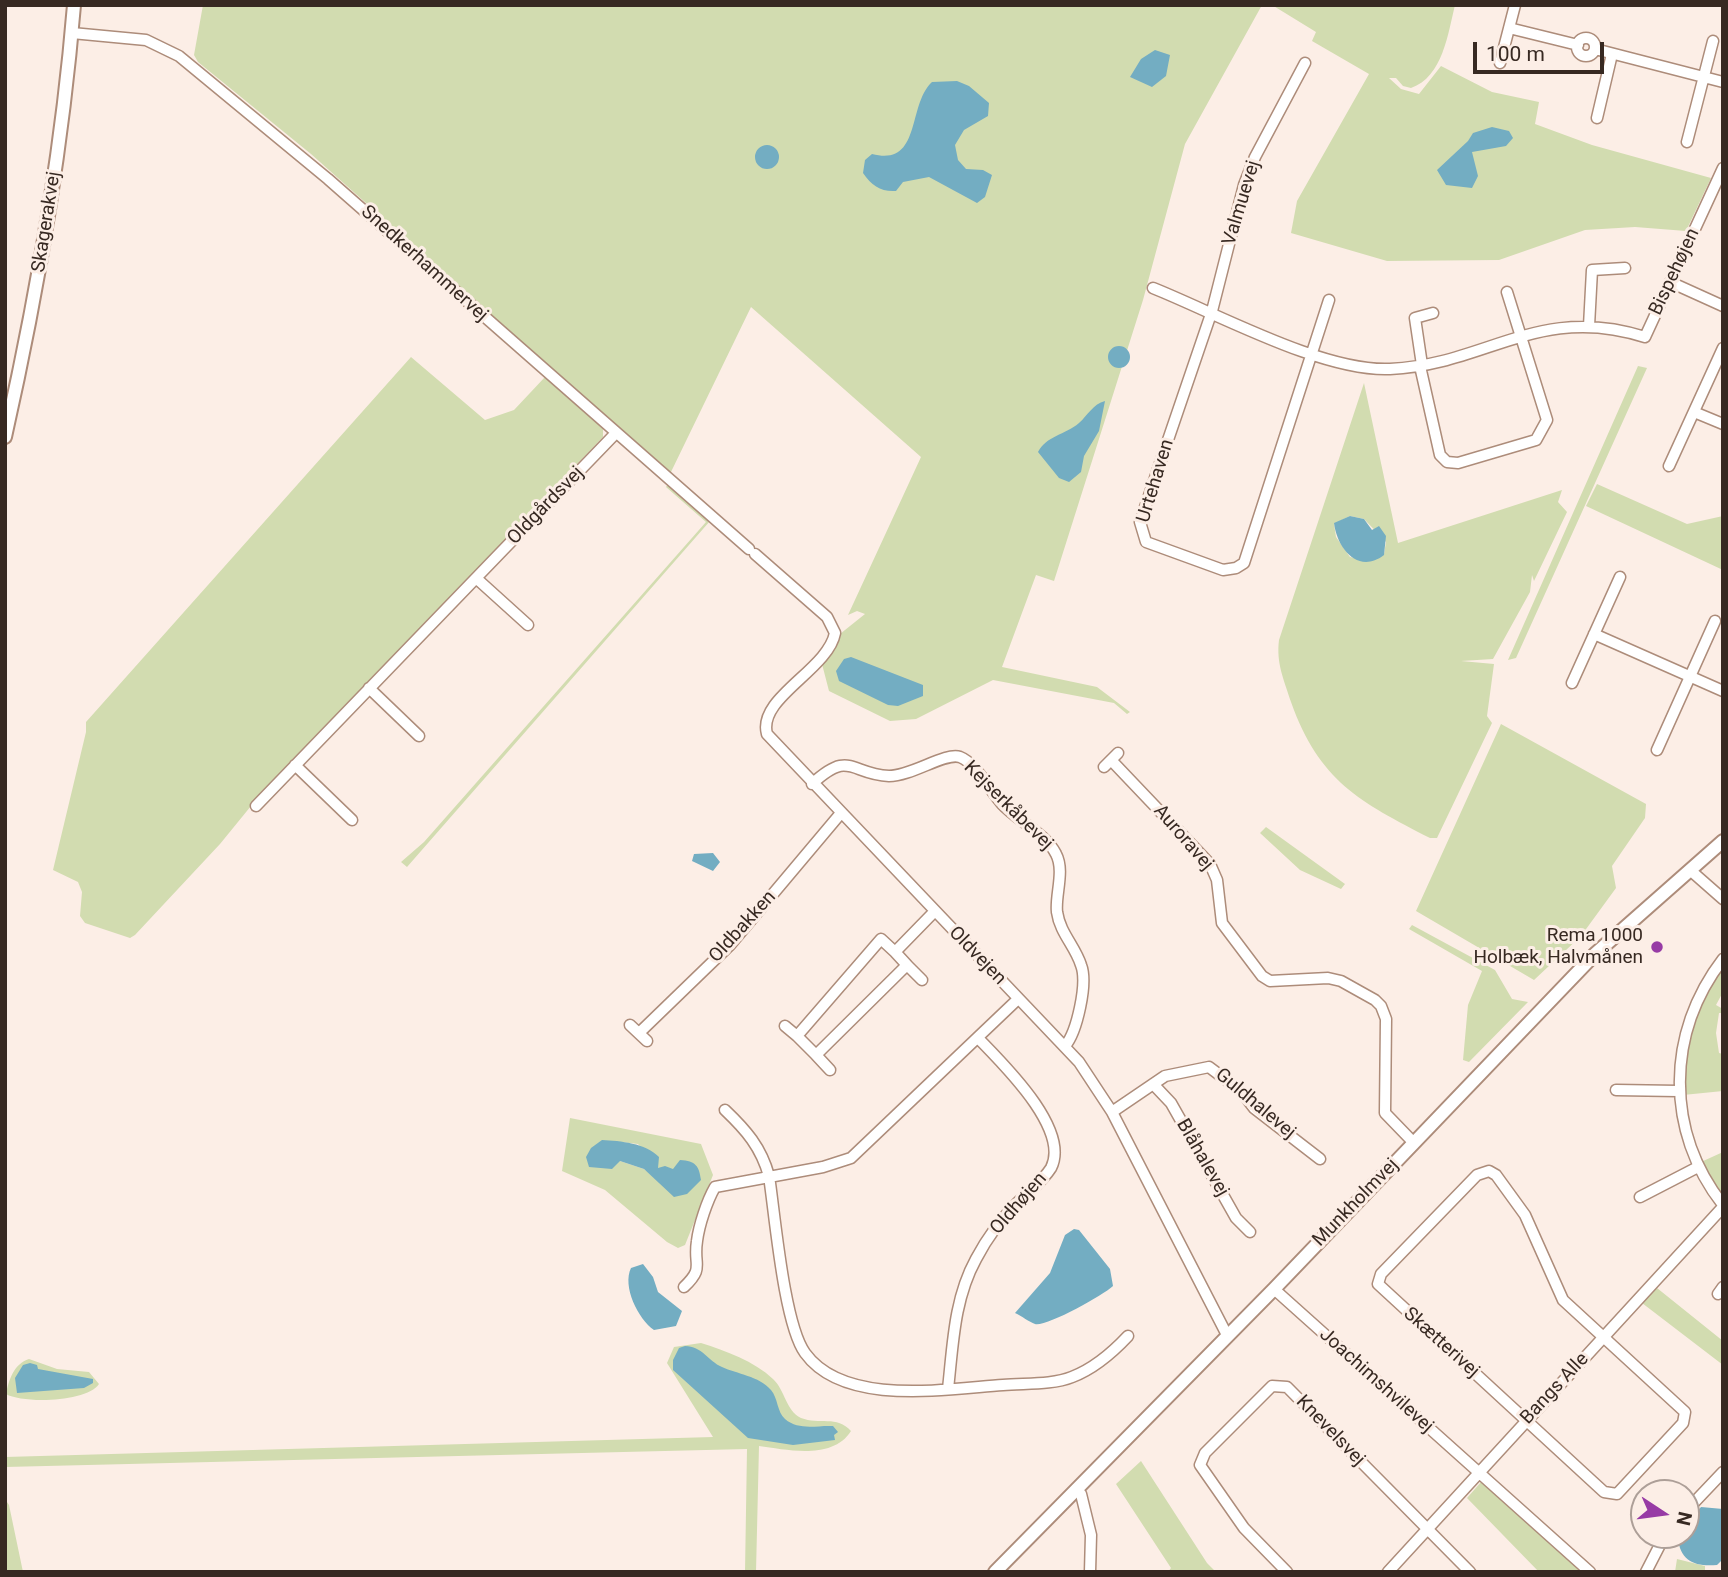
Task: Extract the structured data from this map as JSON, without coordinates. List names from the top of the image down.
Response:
{
  "streets": {
    "street": [
      "Valmuevej",
      "Skagerakvej",
      "Snedkerhammervej",
      "Bispehøjen",
      "Urtehaven",
      "Oldgårdsvej",
      "Kejserkåbevej",
      "Auroravej",
      "Oldbakken",
      "Oldvejen",
      "Guldhalevej",
      "Blåhalevej",
      "Munkholmvej",
      "Oldhøjen",
      "Skætterivej",
      "Joachimshvilevej",
      "Bangs Alle",
      "Knevelsvej"
    ]
  },
  "crossings": [
    ["Valmuevej", "Urtehaven"],
    ["Skagerakvej", "Snedkerhammervej"],
    ["Snedkerhammervej", "Oldgårdsvej"],
    ["Snedkerhammervej", "Oldvejen"],
    ["Kejserkåbevej", "Oldvejen"],
    ["Auroravej", "Munkholmvej"],
    ["Oldbakken", "Oldvejen"],
    ["Oldvejen", "Guldhalevej"],
    ["Oldvejen", "Munkholmvej"],
    ["Guldhalevej", "Blåhalevej"],
    ["Munkholmvej", "Joachimshvilevej"],
    ["Skætterivej", "Bangs Alle"],
    ["Joachimshvilevej", "Bangs Alle"],
    ["Bangs Alle", "Knevelsvej"]
  ],
  "places": ["Rema 1000 Holbæk, Halvmånen"],
  "scale_bar": "100 m",
  "north": "right"
}
